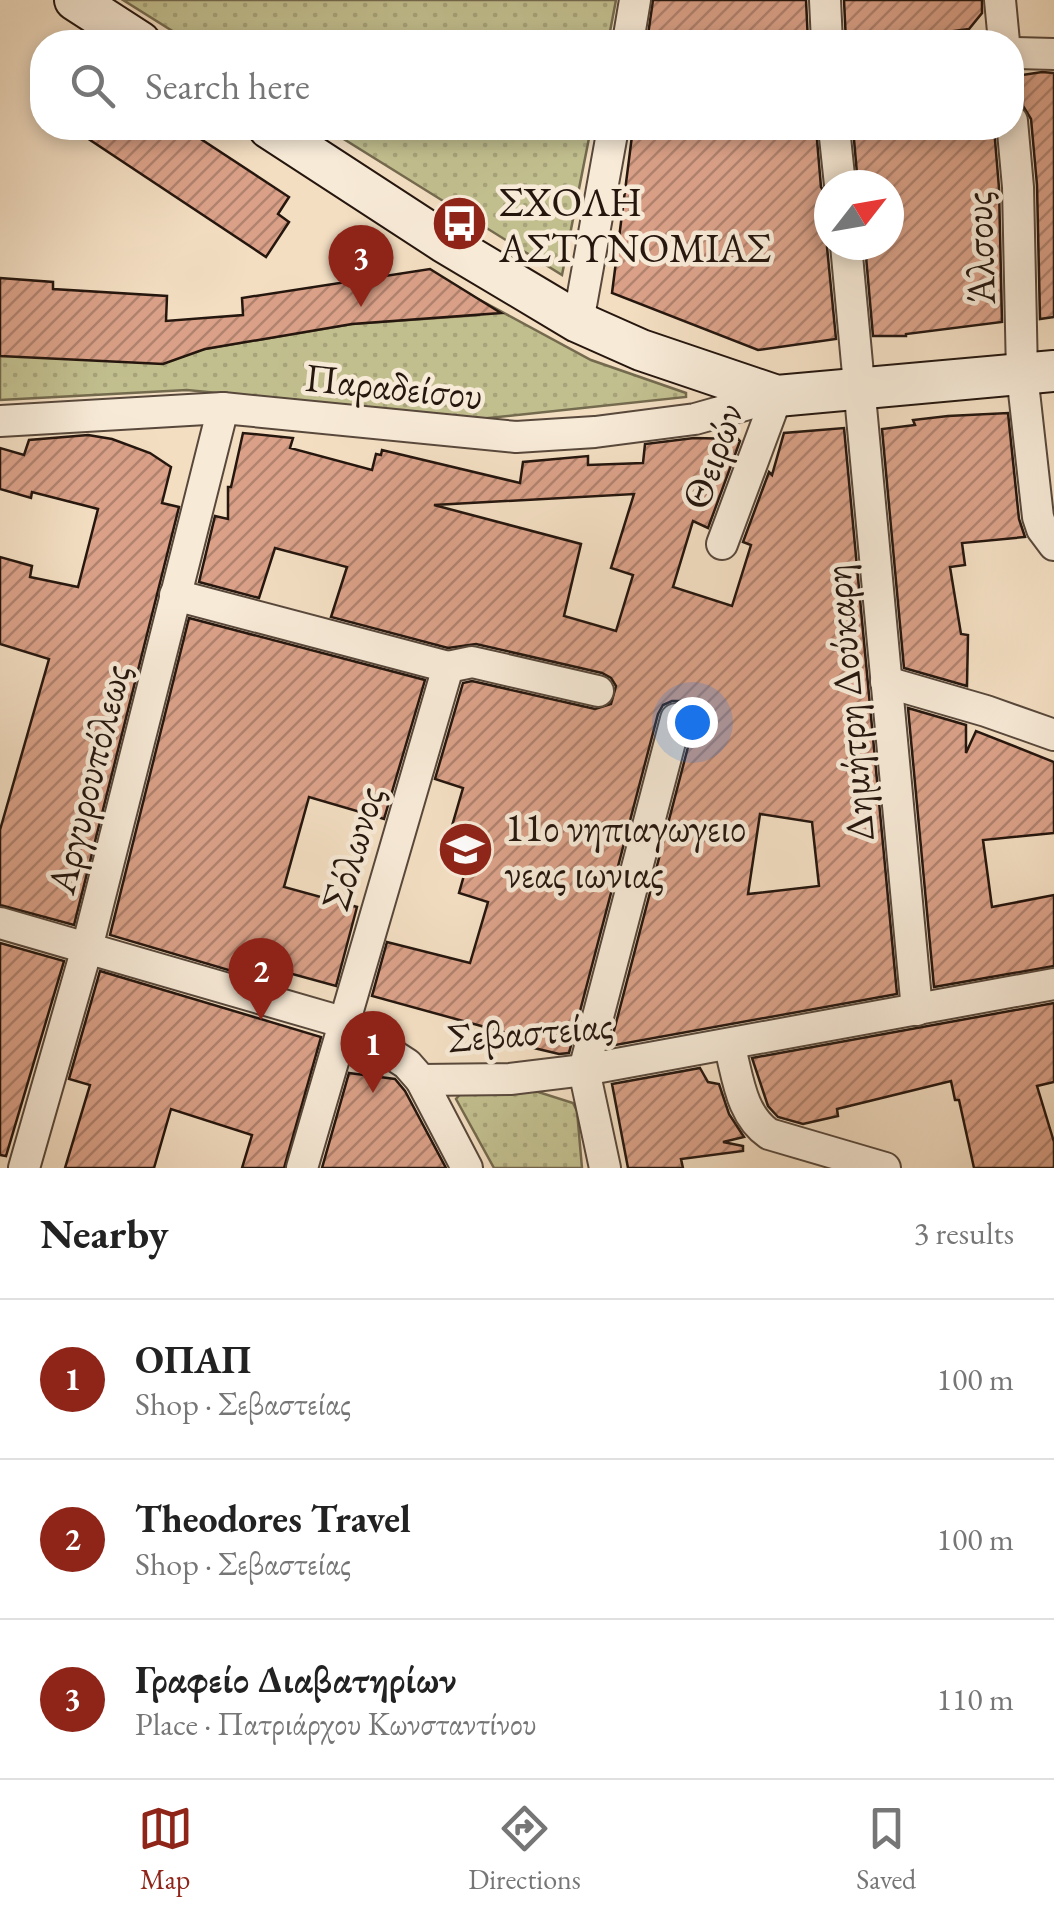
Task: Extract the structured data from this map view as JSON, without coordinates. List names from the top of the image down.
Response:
{
  "streets": {
    "street": [
      "Άλσους",
      "Παραδείσου",
      "Θειρών",
      "Δημήτρη Δούκαρη",
      "Αργυρουπόλεως",
      "Σόλωνος",
      "Σεβαστείας"
    ]
  },
  "crossings": [
    ["Παραδείσου", "Θειρών"],
    ["Παραδείσου", "Αργυρουπόλεως"],
    ["Δημήτρη Δούκαρη", "Σεβαστείας"],
    ["Αργυρουπόλεως", "Σεβαστείας"],
    ["Σόλωνος", "Σεβαστείας"]
  ],
  "places": {
    "bus stop": ["ΣΧΟΛΗ ΑΣΤΥΝΟΜΙΑΣ"],
    "school or university": ["11ο νηπιαγωγειο νεας ιωνιας"]
  },
  "north": "top right",
  "page": {
    "search": "Search here",
    "pins": ["3", "2", "1"],
    "heading": ["Nearby", "3 results"],
    "list": [
      {
        "mark": "1",
        "name": "ΟΠΑΠ",
        "note": "Shop · Σεβαστείας",
        "value": "100 m"
      },
      {
        "mark": "2",
        "name": "Theodores Travel",
        "note": "Shop · Σεβαστείας",
        "value": "100 m"
      },
      {
        "mark": "3",
        "name": "Γραφείο Διαβατηρίων",
        "note": "Place · Πατριάρχου Κωνσταντίνου",
        "value": "110 m"
      }
    ],
    "nav": ["Map", "Directions", "Saved"]
  }
}
